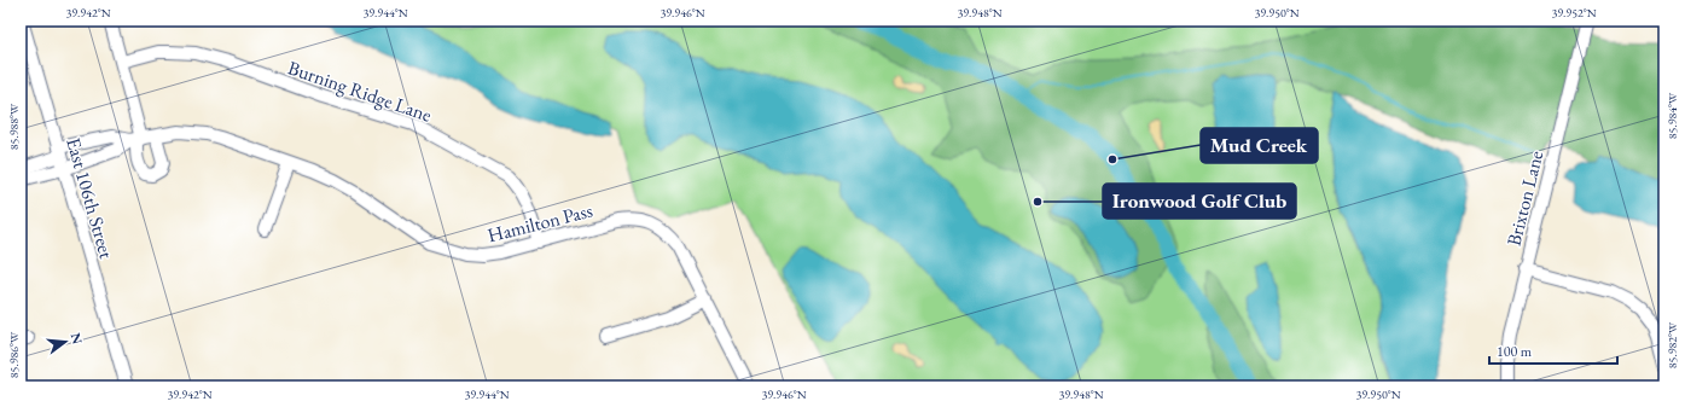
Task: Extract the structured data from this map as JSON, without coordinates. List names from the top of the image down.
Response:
{
  "streets": {
    "street": [
      "Burning Ridge Lane",
      "East 106th Street",
      "Brixton Lane",
      "Hamilton Pass"
    ]
  },
  "crossings": [
    ["Burning Ridge Lane", "Hamilton Pass"],
    ["East 106th Street", "Hamilton Pass"]
  ],
  "places": ["Mud Creek", "Ironwood Golf Club"],
  "scale_bar": "100 m",
  "north": "right",
  "coordinates": [
    "39.942°N",
    "39.944°N",
    "39.946°N",
    "39.948°N",
    "39.950°N",
    "39.952°N",
    "85.984°W",
    "85.988°W",
    "85.982°W",
    "85.986°W"
  ]
}
